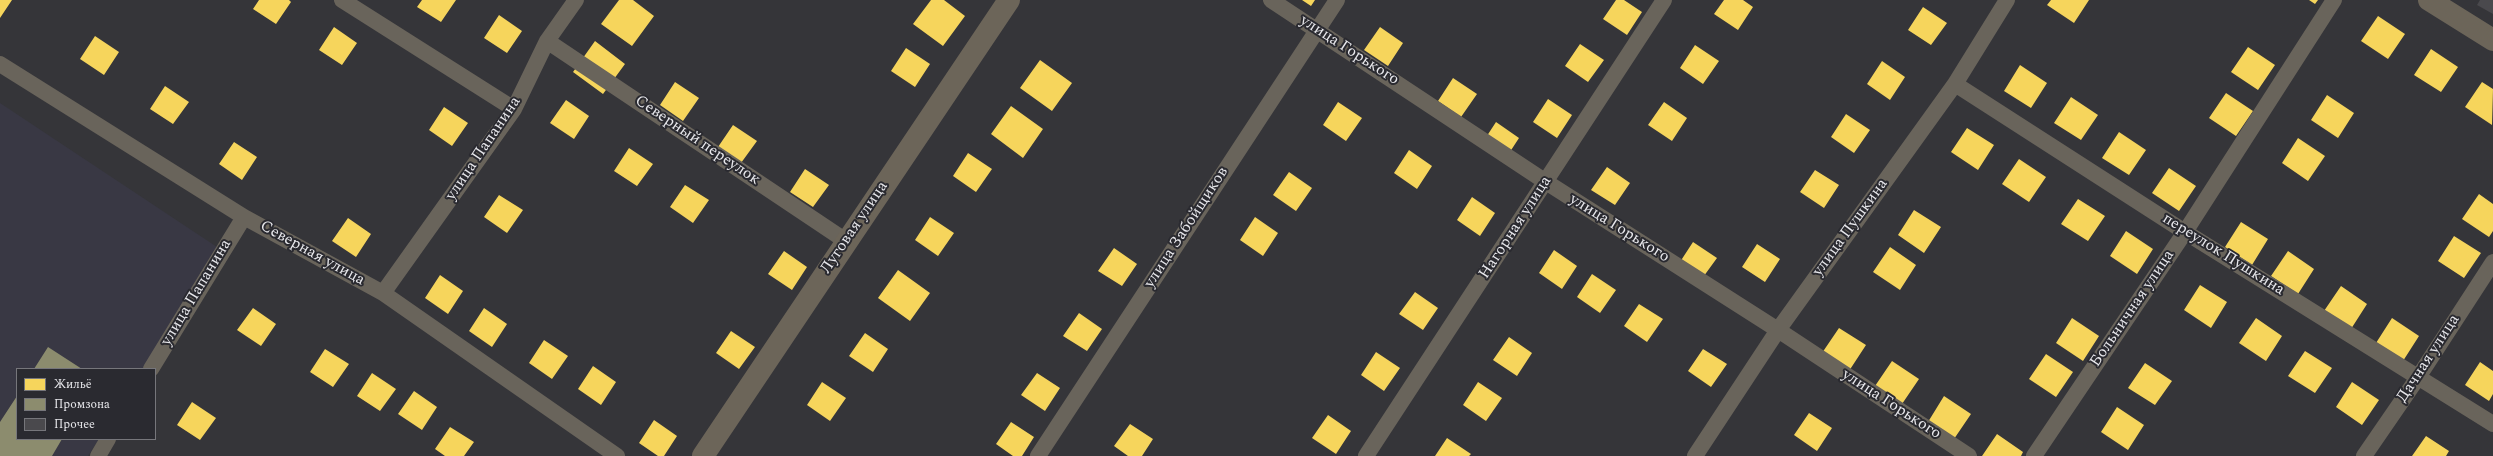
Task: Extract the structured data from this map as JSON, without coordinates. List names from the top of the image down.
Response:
{
  "streets": {
    "main road": ["Луговая улица"],
    "street": [
      "улица Горького",
      "Северный переулок",
      "улица Папанина",
      "улица Забойщиков",
      "Нагорная улица",
      "улица Пушкина",
      "Северная улица",
      "переулок Пушкина",
      "Больничная улица",
      "Дачная улица"
    ]
  },
  "crossings": [
    ["улица Горького", "улица Забойщиков"],
    ["улица Горького", "Нагорная улица"],
    ["улица Горького", "улица Пушкина"],
    ["Северный переулок", "улица Папанина"],
    ["Северный переулок", "Луговая улица"],
    ["улица Папанина", "Северная улица"],
    ["улица Пушкина", "переулок Пушкина"],
    ["переулок Пушкина", "Больничная улица"],
    ["переулок Пушкина", "Дачная улица"]
  ],
  "legend": ["Жильё", "Промзона", "Прочее"]
}
